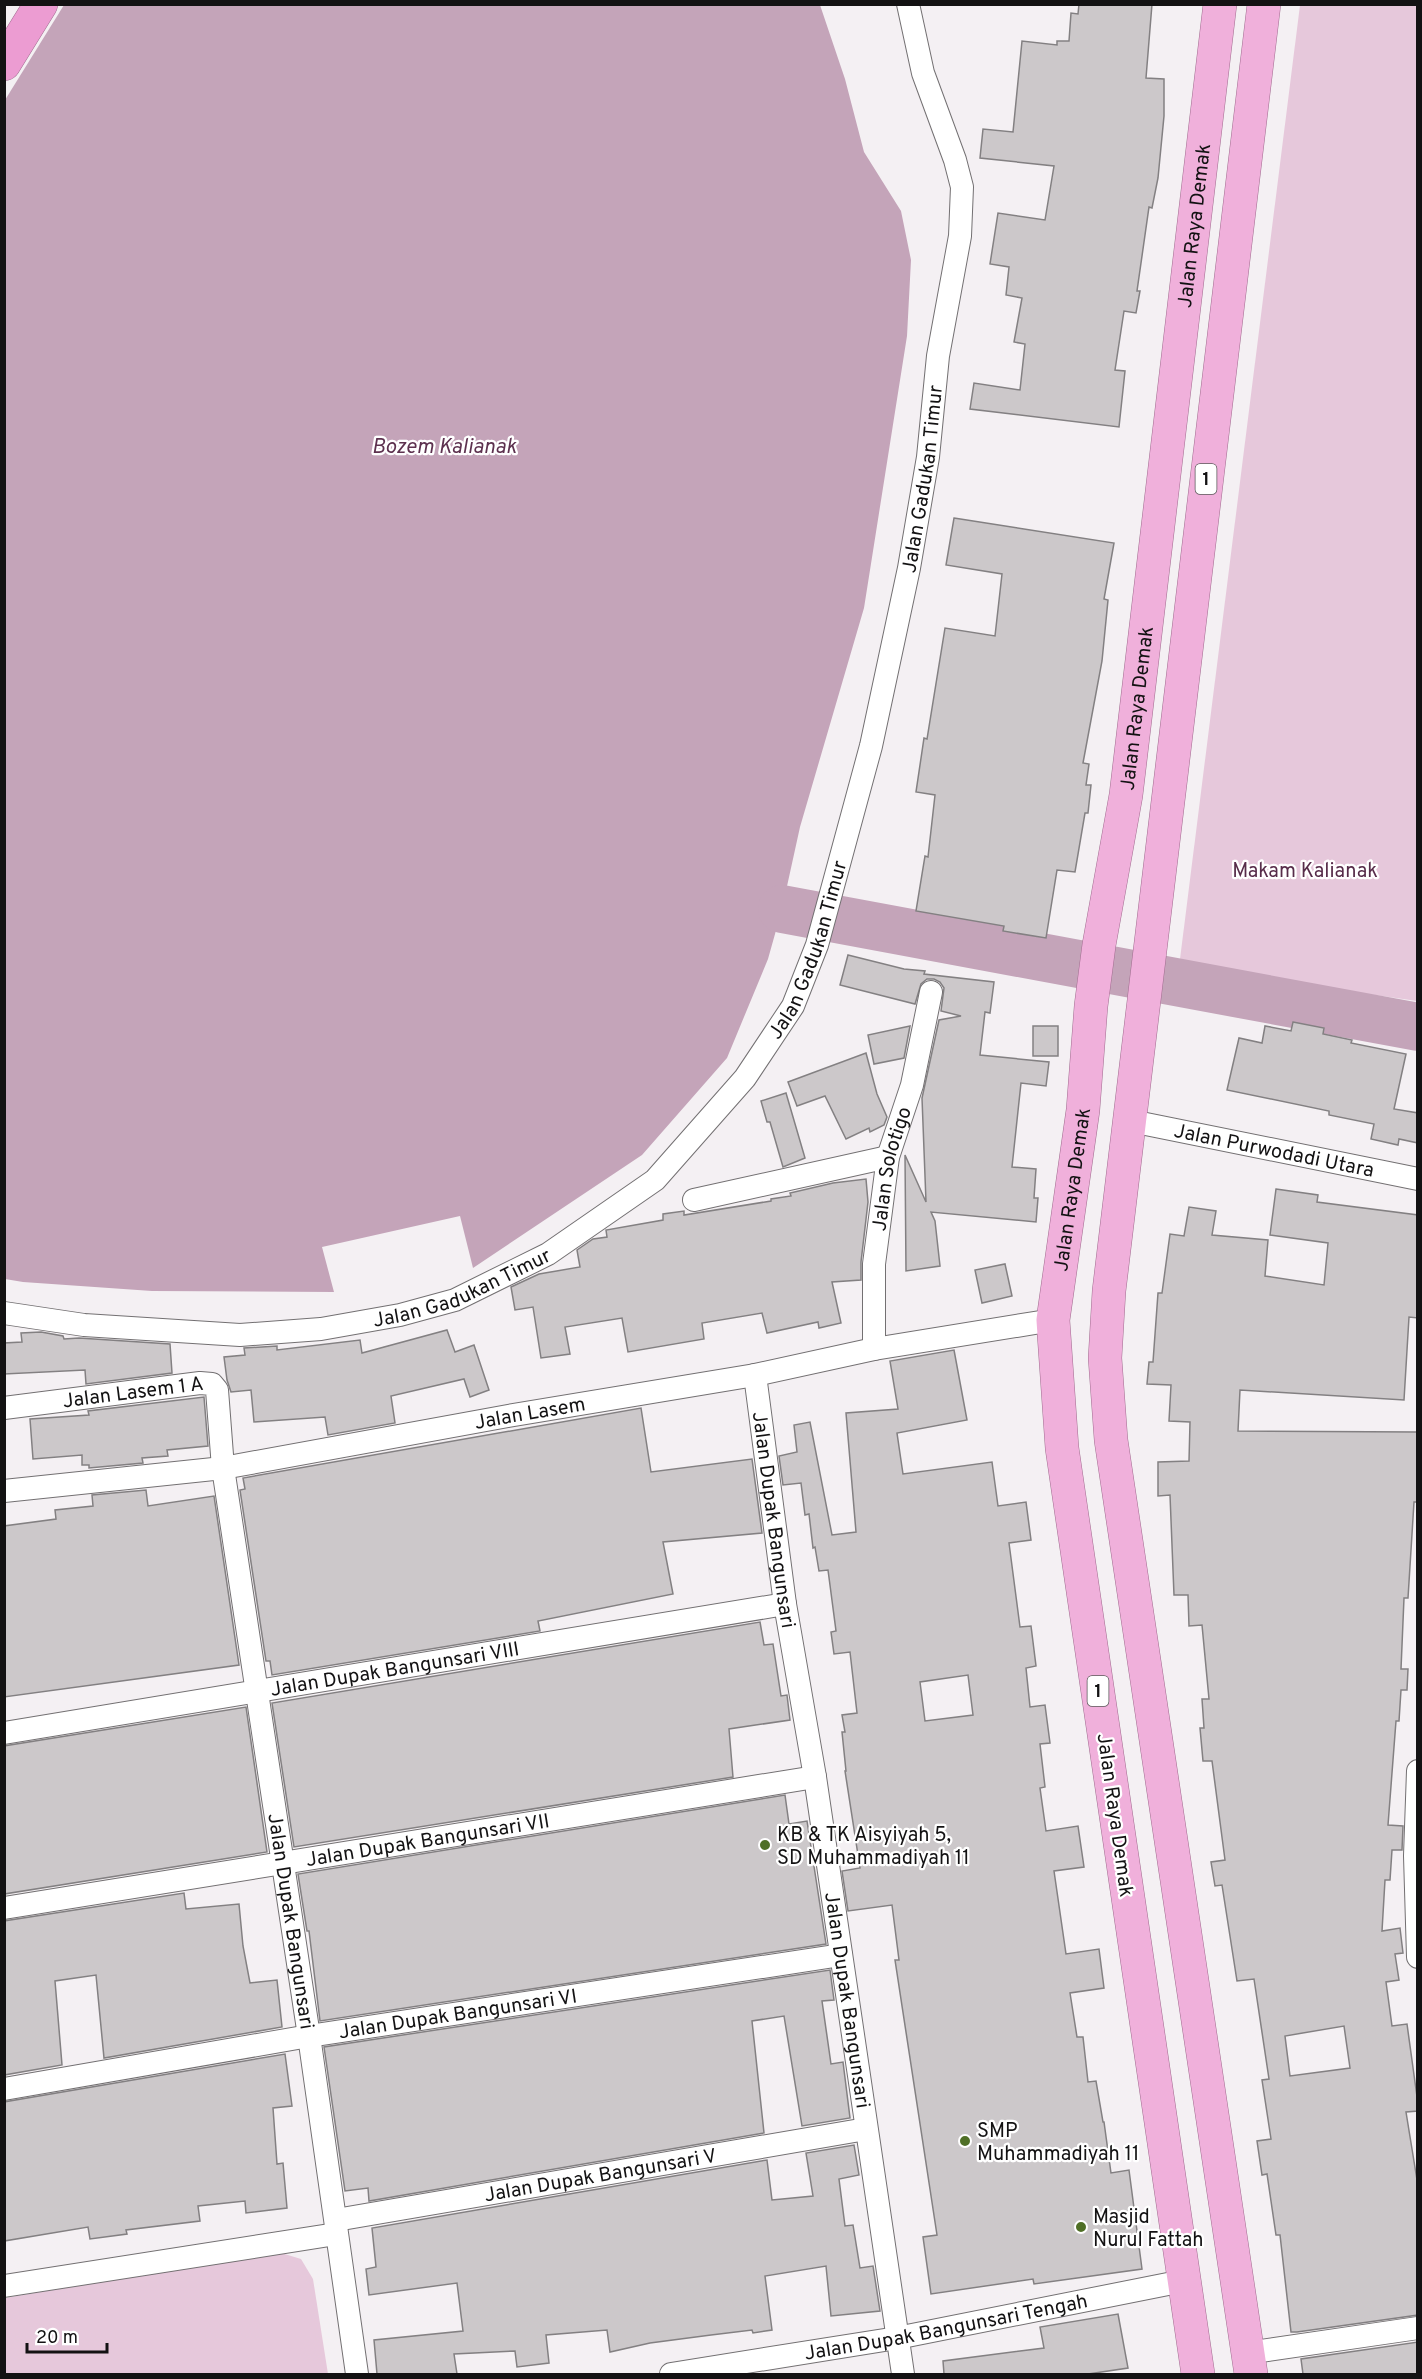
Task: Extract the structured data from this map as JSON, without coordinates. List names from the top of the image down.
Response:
{
  "streets": {
    "highway": ["Jalan Raya Demak", "1"],
    "street": [
      "Jalan Gadukan Timur",
      "Jalan Purwodadi Utara",
      "Jalan Solotigo",
      "Jalan Lasem 1 A",
      "Jalan Lasem",
      "Jalan Dupak Bangunsari",
      "Jalan Dupak Bangunsari VIII",
      "Jalan Dupak Bangunsari VII",
      "Jalan Dupak Bangunsari VI",
      "Jalan Dupak Bangunsari V",
      "Jalan Dupak Bangunsari Tengah"
    ]
  },
  "crossings": [
    ["Jalan Raya Demak", "Jalan Lasem"],
    ["Jalan Raya Demak", "Jalan Dupak Bangunsari Tengah"],
    ["1", "Jalan Purwodadi Utara"],
    ["Jalan Solotigo", "Jalan Lasem"],
    ["Jalan Lasem 1 A", "Jalan Lasem"],
    ["Jalan Lasem 1 A", "Jalan Dupak Bangunsari"],
    ["Jalan Lasem", "Jalan Dupak Bangunsari"],
    ["Jalan Dupak Bangunsari", "Jalan Dupak Bangunsari VIII"],
    ["Jalan Dupak Bangunsari", "Jalan Dupak Bangunsari VII"],
    ["Jalan Dupak Bangunsari", "Jalan Dupak Bangunsari VI"],
    ["Jalan Dupak Bangunsari", "Jalan Dupak Bangunsari V"],
    ["Jalan Dupak Bangunsari", "Jalan Dupak Bangunsari Tengah"]
  ],
  "water": ["Bozem Kalianak"],
  "parks": ["Makam Kalianak"],
  "places": ["KB & TK Aisyiyah 5, SD Muhammadiyah 11", "SMP Muhammadiyah 11", "Masjid Nurul Fattah"],
  "scale_bar": "20 m"
}
